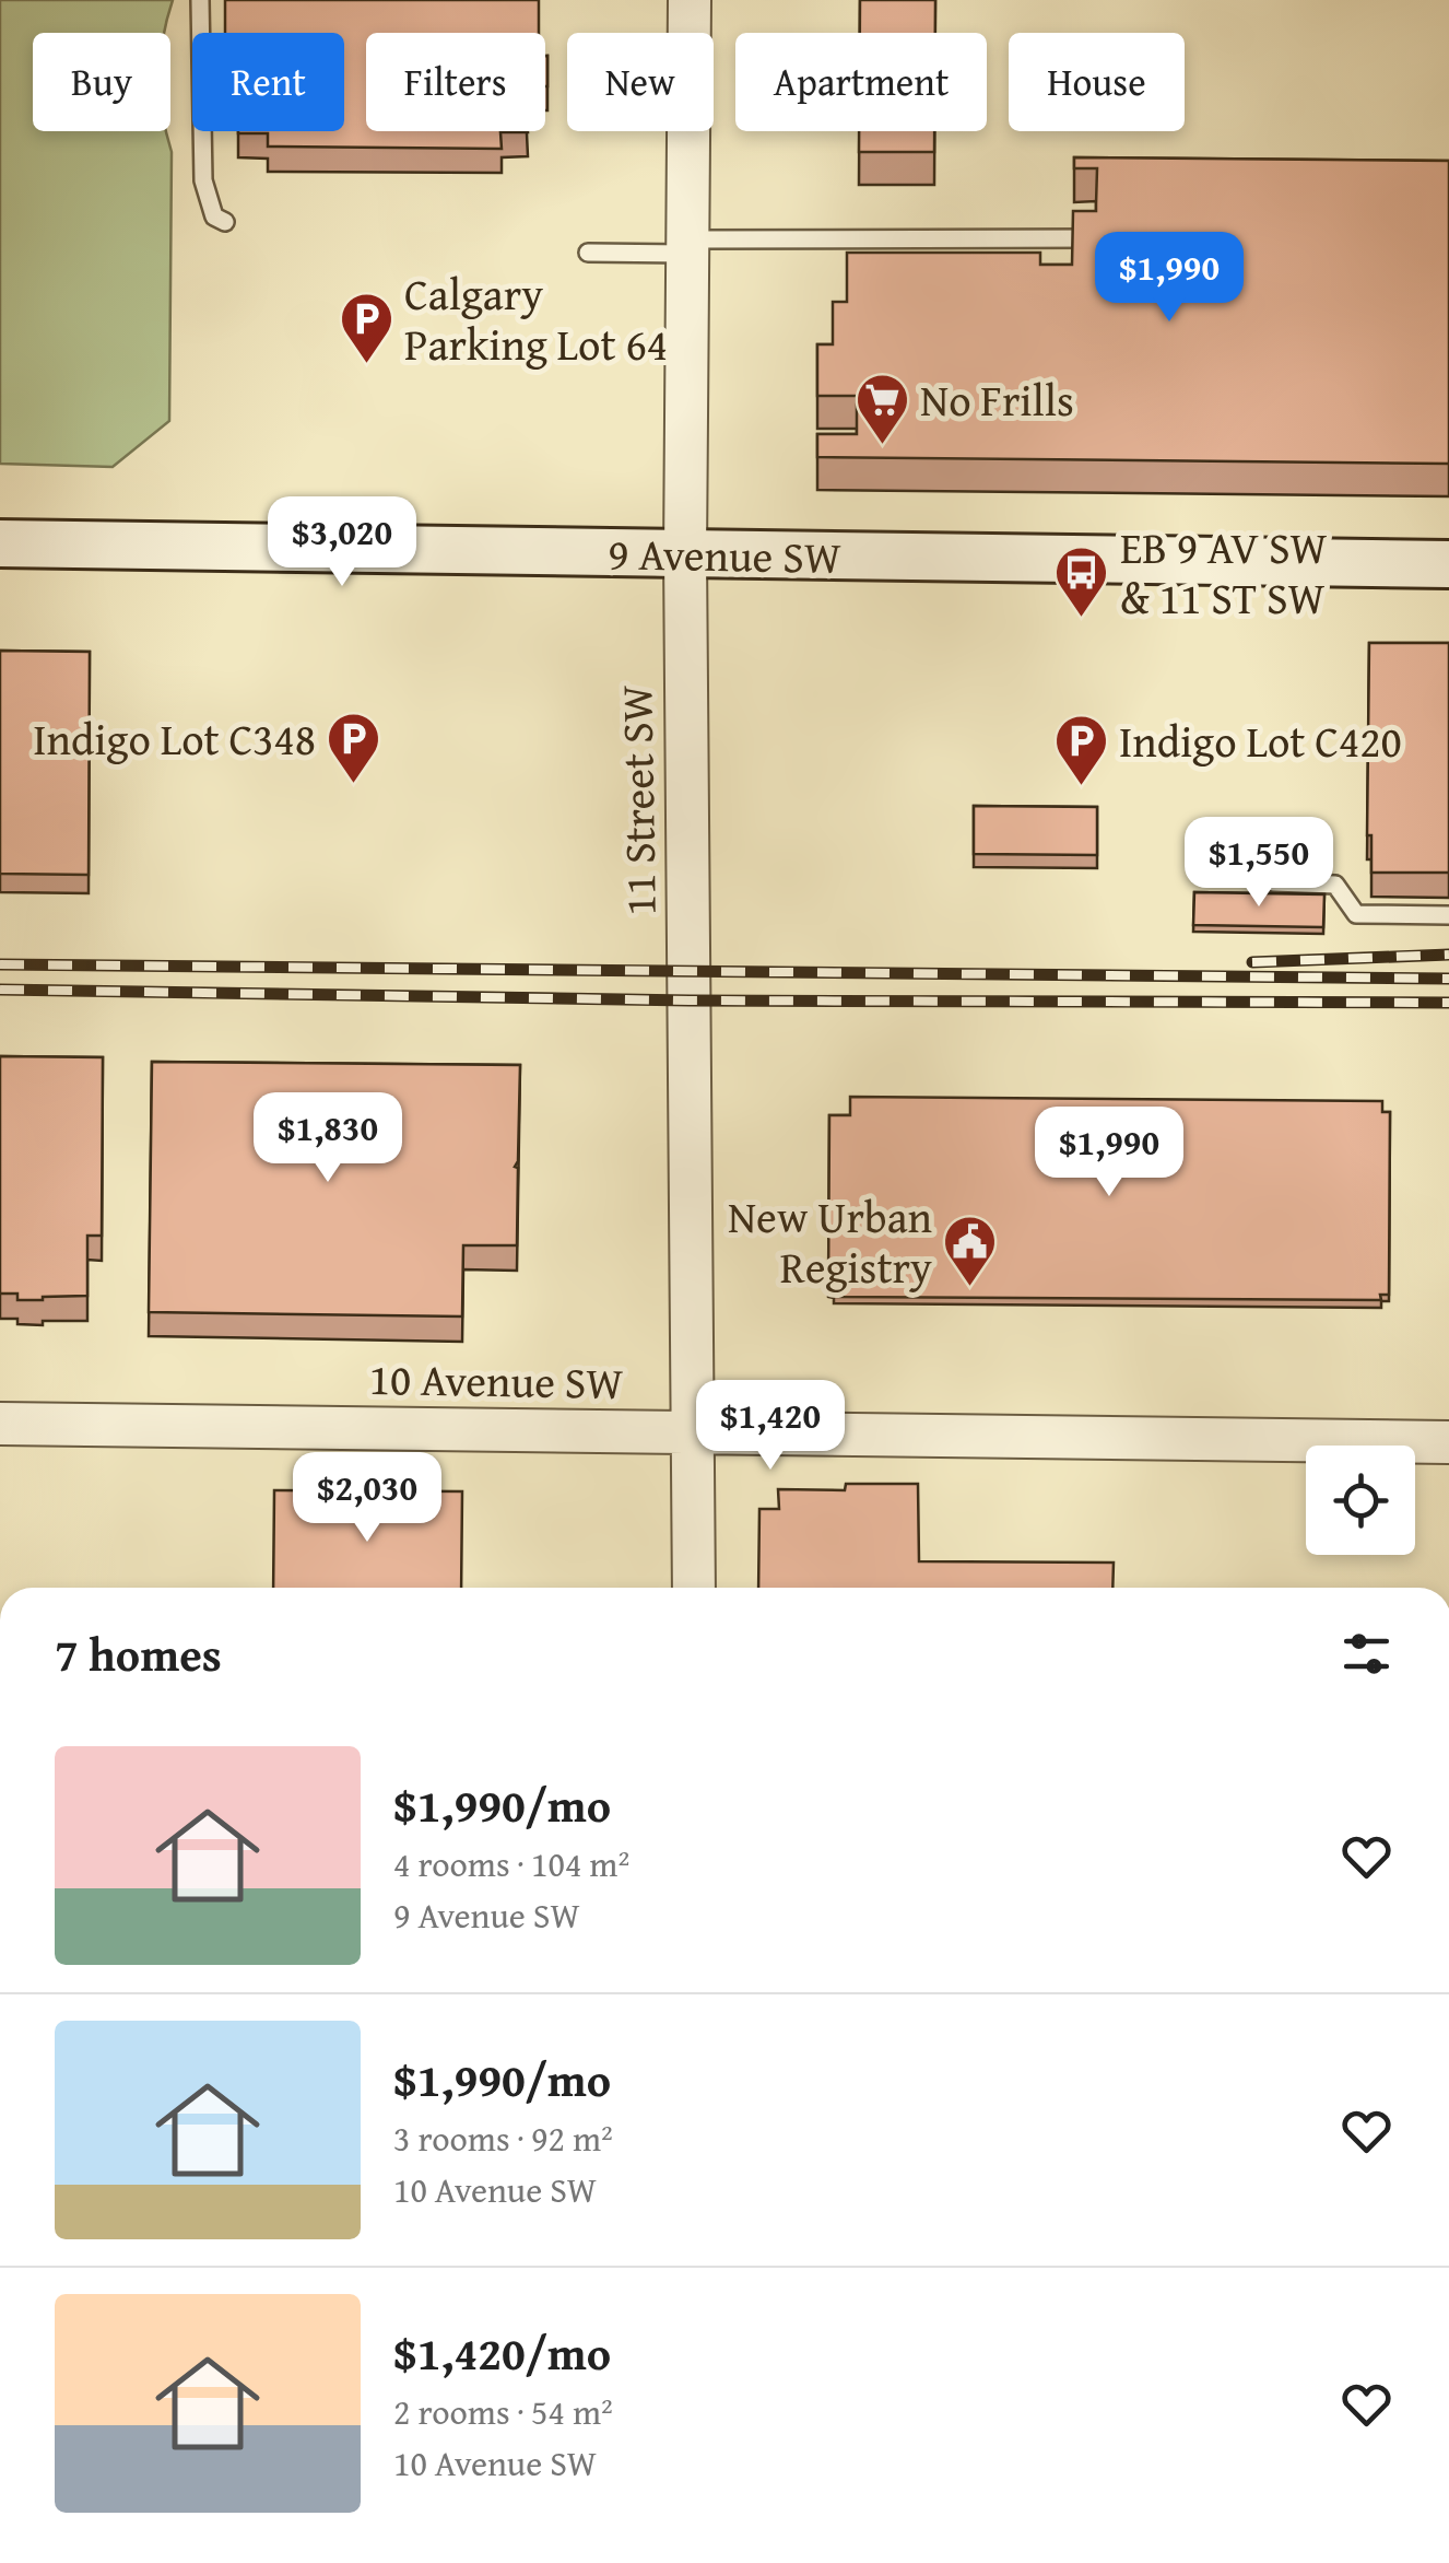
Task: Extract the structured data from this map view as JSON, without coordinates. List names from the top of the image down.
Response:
{
  "streets": {
    "main road": ["9 Avenue SW"],
    "street": ["11 Street SW", "10 Avenue SW"]
  },
  "crossings": [
    ["9 Avenue SW", "11 Street SW"],
    ["11 Street SW", "10 Avenue SW"]
  ],
  "places": {
    "parking": ["Calgary Parking Lot 64", "Indigo Lot C348", "Indigo Lot C420"],
    "supermarket": ["No Frills"],
    "bus stop": ["EB 9 AV SW & 11 ST SW"],
    "public building": ["New Urban Registry"]
  },
  "page": {
    "chip": [
      "Buy",
      "Rent",
      "Filters",
      "New",
      "Apartment",
      "House"
    ],
    "price": [
      "$1,990",
      "$3,020",
      "$1,550",
      "$1,830",
      "$1,990",
      "$1,420",
      "$2,030"
    ],
    "heading": "7 homes",
    "list": [
      {
        "name": "$1,990/mo",
        "note": "4 rooms · 104 m² · 9 Avenue SW"
      },
      {
        "name": "$1,990/mo",
        "note": "3 rooms · 92 m² · 10 Avenue SW"
      },
      {
        "name": "$1,420/mo",
        "note": "2 rooms · 54 m² · 10 Avenue SW"
      }
    ]
  }
}
